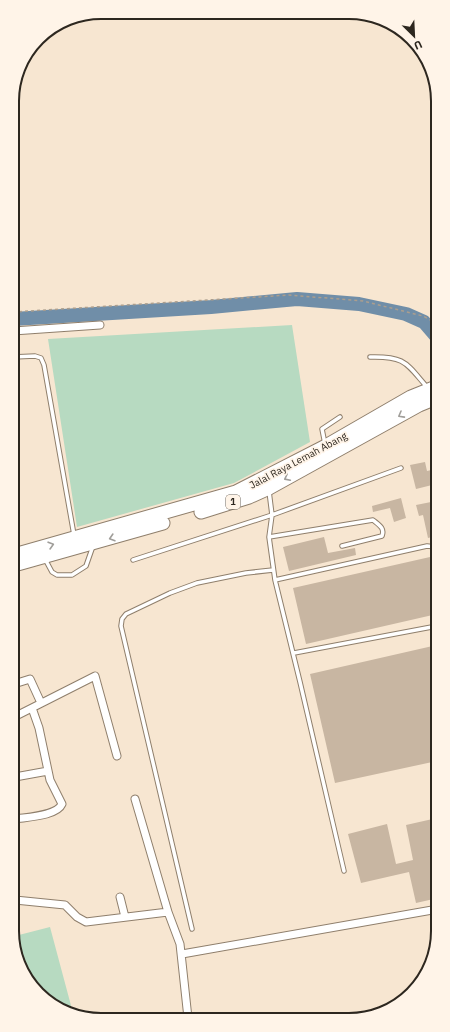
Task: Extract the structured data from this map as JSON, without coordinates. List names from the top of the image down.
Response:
{
  "streets": {
    "highway": ["Jalal Raya Lemah Abang", "1"]
  },
  "north": "bottom right"
}
